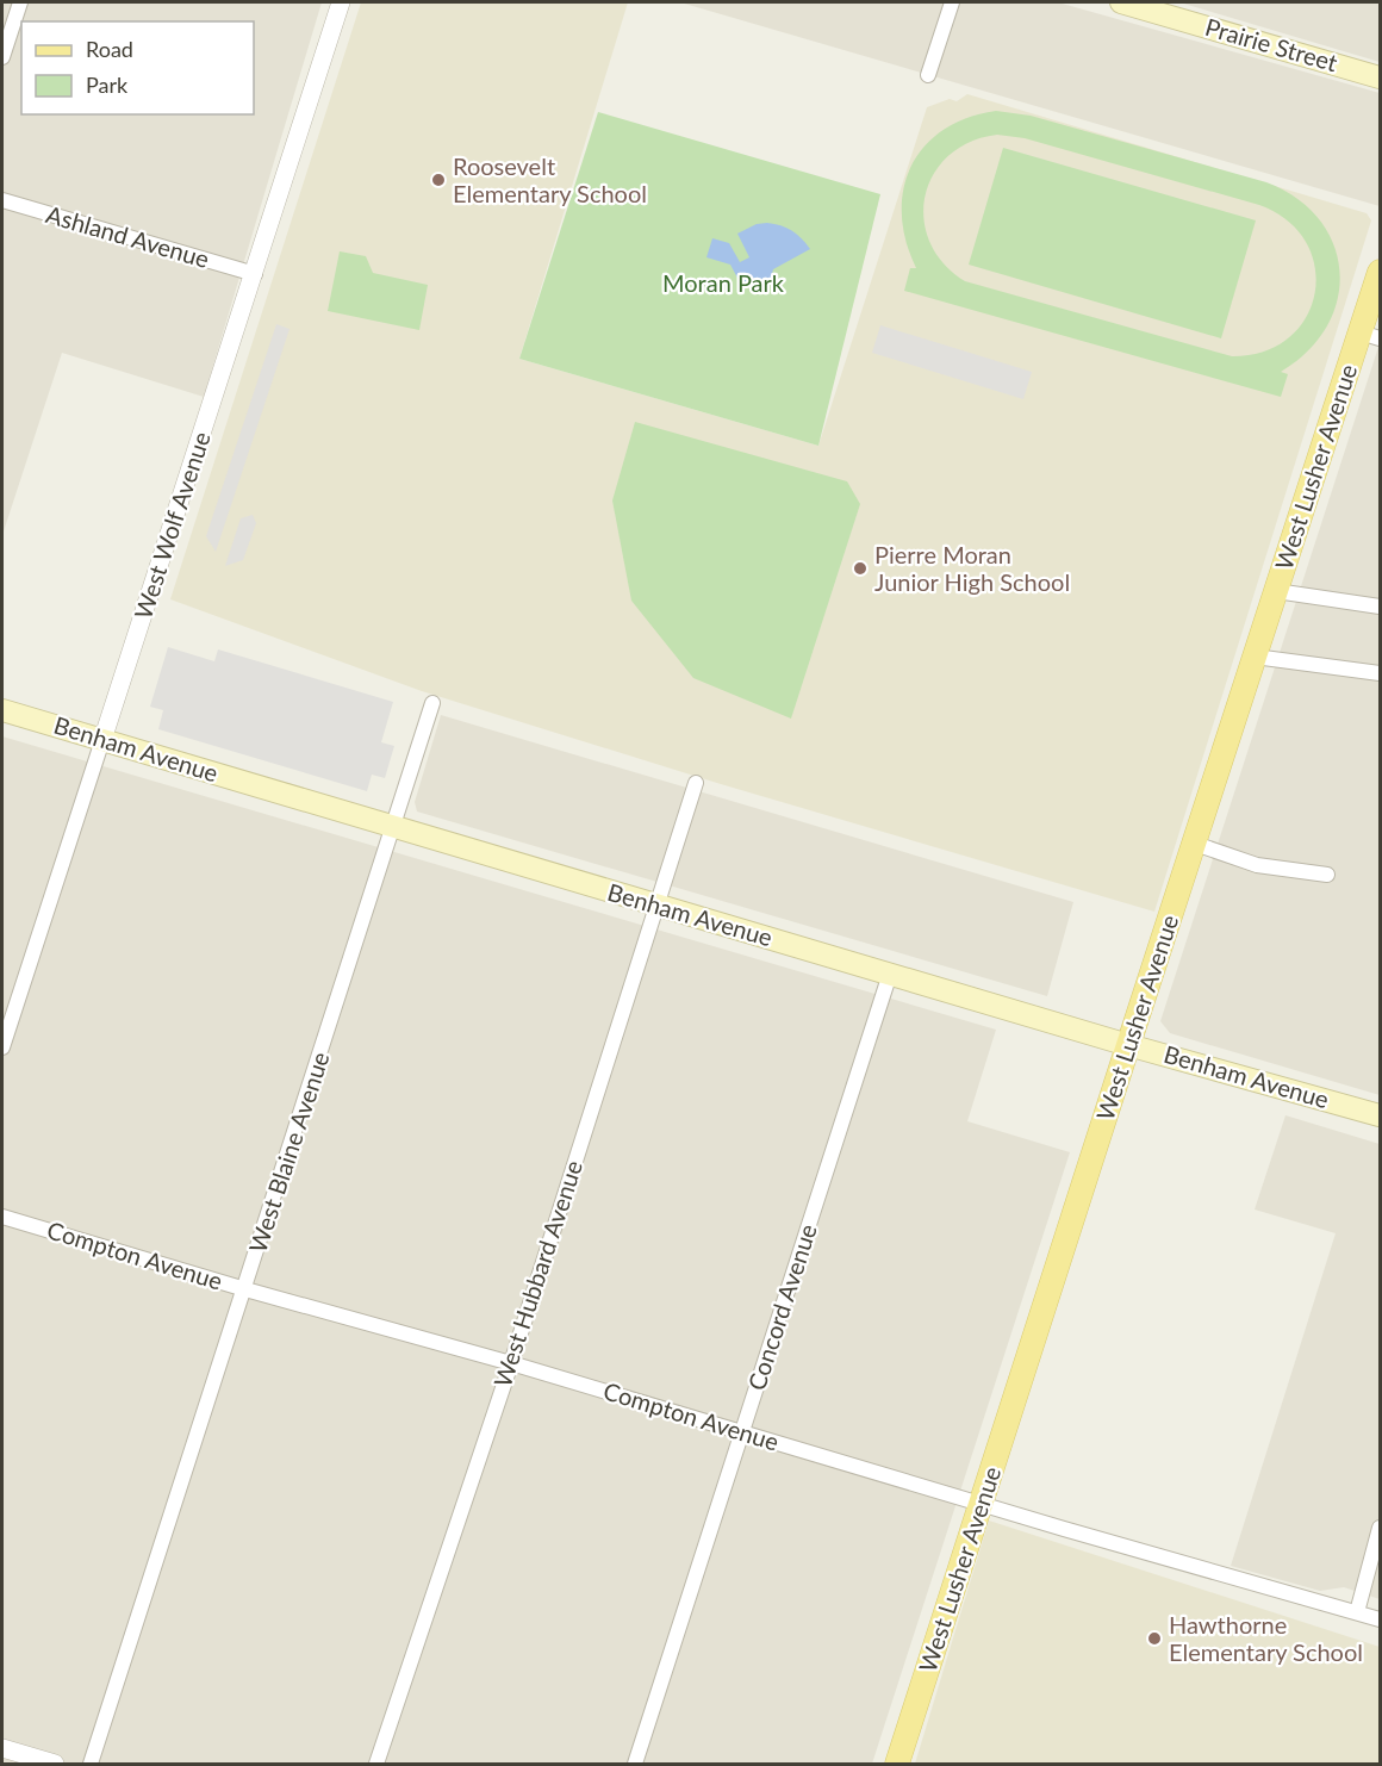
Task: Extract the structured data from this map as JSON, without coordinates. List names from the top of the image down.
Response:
{
  "streets": {
    "main road": ["Prairie Street", "West Lusher Avenue", "Benham Avenue"],
    "street": [
      "Ashland Avenue",
      "West Wolf Avenue",
      "West Blaine Avenue",
      "Compton Avenue",
      "West Hubbard Avenue",
      "Concord Avenue"
    ]
  },
  "crossings": [
    ["Ashland Avenue", "West Wolf Avenue"],
    ["West Lusher Avenue", "Benham Avenue"],
    ["West Lusher Avenue", "Compton Avenue"],
    ["West Wolf Avenue", "Benham Avenue"],
    ["Benham Avenue", "West Blaine Avenue"],
    ["Benham Avenue", "West Hubbard Avenue"],
    ["Benham Avenue", "Concord Avenue"],
    ["West Blaine Avenue", "Compton Avenue"],
    ["Compton Avenue", "West Hubbard Avenue"],
    ["Compton Avenue", "Concord Avenue"]
  ],
  "parks": ["Moran Park"],
  "places": ["Roosevelt Elementary School", "Pierre Moran Junior High School", "Hawthorne Elementary School"],
  "legend": ["Road", "Park"]
}
